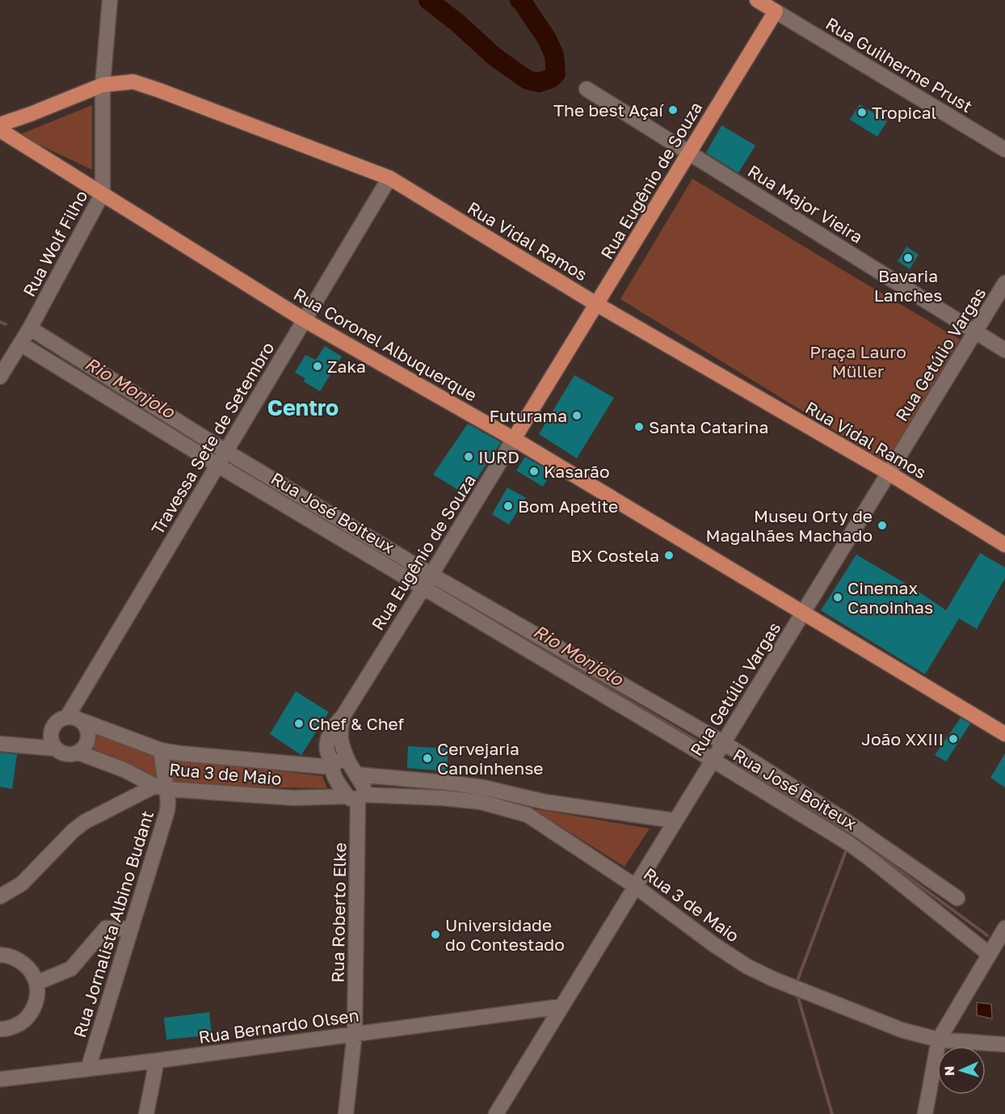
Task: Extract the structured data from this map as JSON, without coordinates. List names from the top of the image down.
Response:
{
  "streets": {
    "main road": ["Rua Eugênio de Souza", "Rua Vidal Ramos", "Rua Coronel Albuquerque"],
    "street": [
      "Rua Guilherme Prust",
      "Rua Major Vieira",
      "Rua Wolf Filho",
      "Rua Getúlio Vargas",
      "Travessa Sete de Setembro",
      "Rua José Boiteux",
      "Rua 3 de Maio",
      "Rua Roberto Elke",
      "Rua Jornalista Albino Budant",
      "Rua Bernardo Olsen"
    ]
  },
  "crossings": [
    ["Rua Guilherme Prust", "Rua Eugênio de Souza"],
    ["Rua Eugênio de Souza", "Rua Major Vieira"],
    ["Rua Eugênio de Souza", "Rua Vidal Ramos"],
    ["Rua Eugênio de Souza", "Rua Coronel Albuquerque"],
    ["Rua Eugênio de Souza", "Rua José Boiteux"],
    ["Rua Eugênio de Souza", "Rua 3 de Maio"],
    ["Rua Eugênio de Souza", "Rua Roberto Elke"],
    ["Rua Major Vieira", "Rua Getúlio Vargas"],
    ["Rua Vidal Ramos", "Rua Wolf Filho"],
    ["Rua Vidal Ramos", "Rua Getúlio Vargas"],
    ["Rua Vidal Ramos", "Travessa Sete de Setembro"],
    ["Rua Wolf Filho", "Rua Coronel Albuquerque"],
    ["Rua Wolf Filho", "Rua José Boiteux"],
    ["Rua Coronel Albuquerque", "Rua Getúlio Vargas"],
    ["Rua Coronel Albuquerque", "Travessa Sete de Setembro"],
    ["Rua Getúlio Vargas", "Rua José Boiteux"],
    ["Rua Getúlio Vargas", "Rua 3 de Maio"],
    ["Rua Getúlio Vargas", "Rua Bernardo Olsen"],
    ["Travessa Sete de Setembro", "Rua José Boiteux"],
    ["Travessa Sete de Setembro", "Rua 3 de Maio"],
    ["Rua 3 de Maio", "Rua Roberto Elke"],
    ["Rua 3 de Maio", "Rua Jornalista Albino Budant"],
    ["Rua Roberto Elke", "Rua Bernardo Olsen"],
    ["Rua Jornalista Albino Budant", "Rua Bernardo Olsen"]
  ],
  "districts": ["Centro"],
  "water": ["Rio Monjolo"],
  "parks": ["Praça Lauro Müller"],
  "places": [
    "The best Açaí",
    "Tropical",
    "Bavaria Lanches",
    "Zaka",
    "Futurama",
    "Santa Catarina",
    "IURD",
    "Kasarão",
    "Bom Apetite",
    "Museu Orty de Magalhães Machado",
    "BX Costela",
    "Cinemax Canoinhas",
    "Chef & Chef",
    "João XXIII",
    "Cervejaria Canoinhense",
    "Universidade do Contestado"
  ],
  "north": "left"
}
